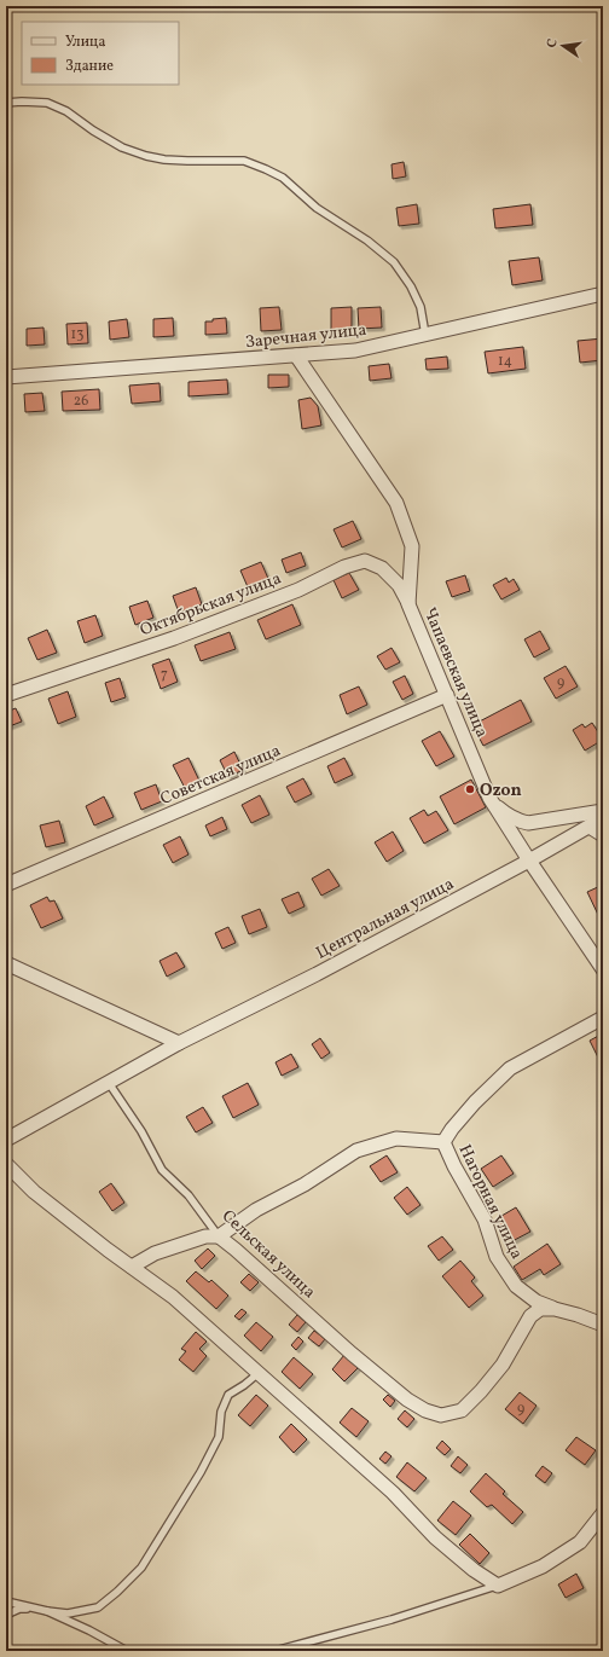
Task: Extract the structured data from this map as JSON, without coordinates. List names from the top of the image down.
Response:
{
  "streets": {
    "street": [
      "Заречная улица",
      "Октябрьская улица",
      "Чапаевская улица",
      "Советская улица",
      "Центральная улица",
      "Нагорная улица",
      "Сельская улица"
    ]
  },
  "crossings": [
    ["Заречная улица", "Чапаевская улица"],
    ["Октябрьская улица", "Чапаевская улица"],
    ["Чапаевская улица", "Советская улица"],
    ["Чапаевская улица", "Центральная улица"],
    ["Центральная улица", "Сельская улица"],
    ["Нагорная улица", "Сельская улица"]
  ],
  "places": ["Ozon"],
  "house_numbers": [
    "13",
    "14",
    "26",
    "7",
    "9",
    "9"
  ],
  "legend": ["Улица", "Здание"],
  "north": "left"
}
